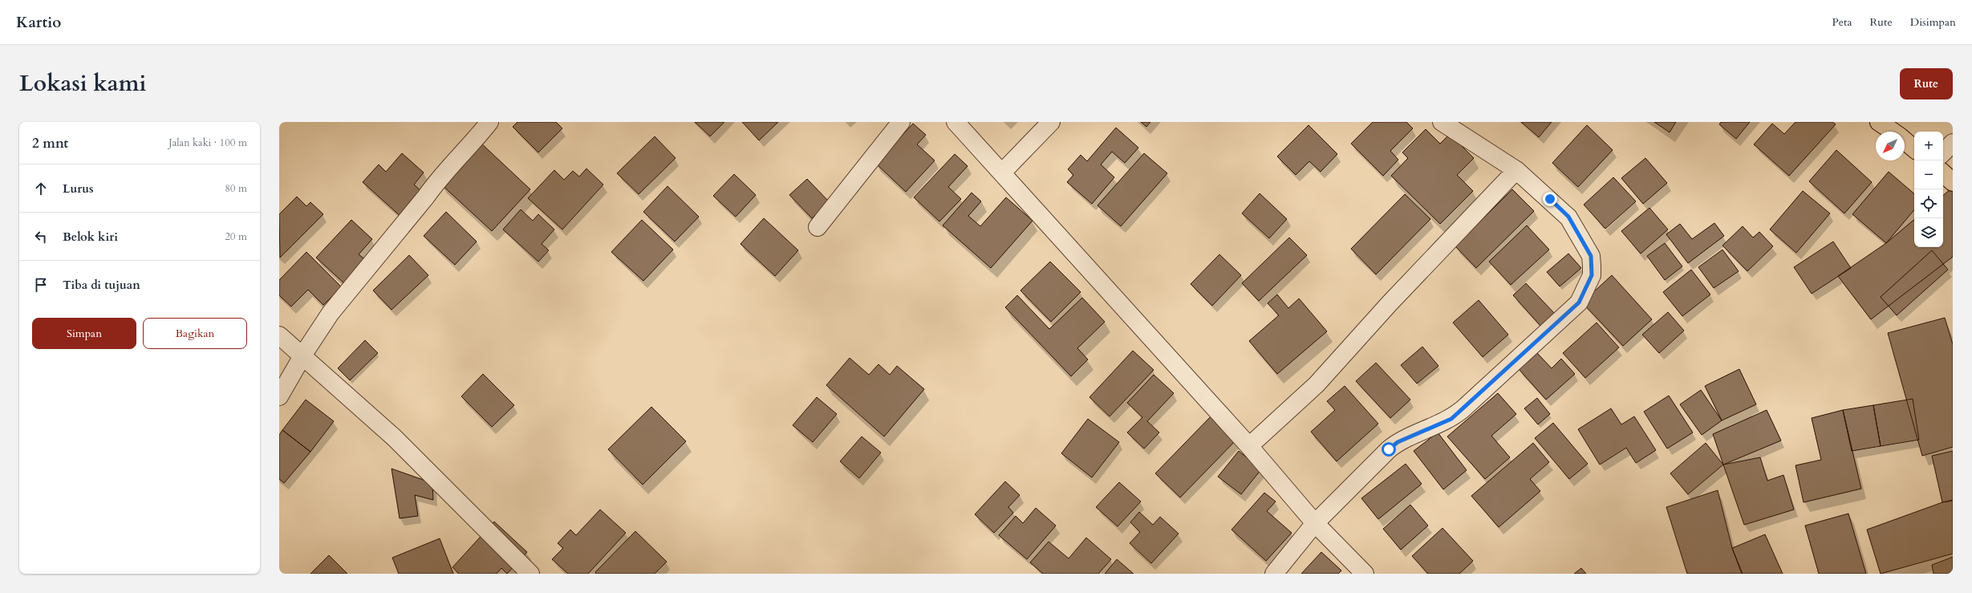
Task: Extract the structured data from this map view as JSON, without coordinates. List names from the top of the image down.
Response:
{
  "north": "bottom left",
  "page": {
    "header": "Kartio",
    "nav": ["Peta", "Rute", "Disimpan"],
    "title": "Lokasi kami",
    "buttons": [
      "Rute",
      ["Simpan", "Bagikan"]
    ],
    "heading": ["2 mnt", "Jalan kaki · 100 m"],
    "map_buttons": ["+", "−"],
    "list": [
      ["Lurus", "80 m"],
      ["Belok kiri", "20 m"],
      "Tiba di tujuan"
    ]
  }
}
